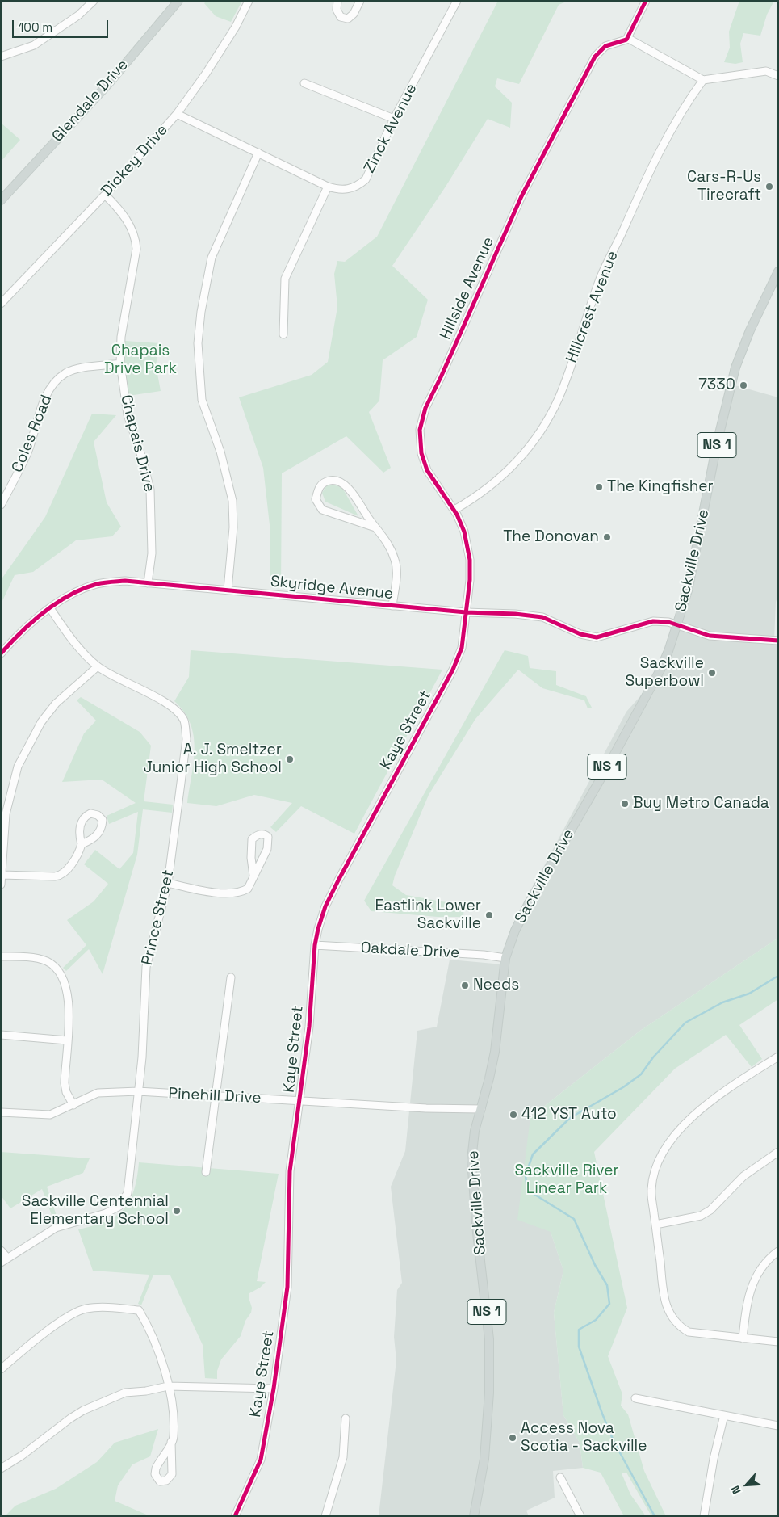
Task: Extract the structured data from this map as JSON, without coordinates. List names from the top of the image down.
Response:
{
  "streets": {
    "main road": ["Glendale Drive", "NS 1", "Sackville Drive"],
    "street": [
      "Zinck Avenue",
      "Dickey Drive",
      "Hillside Avenue",
      "Hillcrest Avenue",
      "Coles Road",
      "Chapais Drive",
      "Skyridge Avenue",
      "Kaye Street",
      "Prince Street",
      "Oakdale Drive",
      "Pinehill Drive"
    ]
  },
  "crossings": [
    ["Zinck Avenue", "Dickey Drive"],
    ["Dickey Drive", "Chapais Drive"],
    ["Hillside Avenue", "Hillcrest Avenue"],
    ["Hillside Avenue", "Skyridge Avenue"],
    ["Hillside Avenue", "Kaye Street"],
    ["Coles Road", "Chapais Drive"],
    ["Chapais Drive", "Skyridge Avenue"],
    ["Sackville Drive", "Skyridge Avenue"],
    ["Sackville Drive", "Oakdale Drive"],
    ["Sackville Drive", "Pinehill Drive"],
    ["Skyridge Avenue", "Kaye Street"],
    ["Skyridge Avenue", "Prince Street"],
    ["Kaye Street", "Oakdale Drive"],
    ["Kaye Street", "Pinehill Drive"],
    ["Prince Street", "Pinehill Drive"]
  ],
  "parks": ["Chapais Drive Park", "Sackville River Linear Park"],
  "places": [
    "Cars-R-Us Tirecraft",
    "7330",
    "The Kingfisher",
    "The Donovan",
    "Sackville Superbowl",
    "A. J. Smeltzer Junior High School",
    "Buy Metro Canada",
    "Eastlink Lower Sackville",
    "Needs",
    "412 YST Auto",
    "Sackville Centennial Elementary School",
    "Access Nova Scotia - Sackville"
  ],
  "scale_bar": "100 m",
  "north": "bottom left"
}
